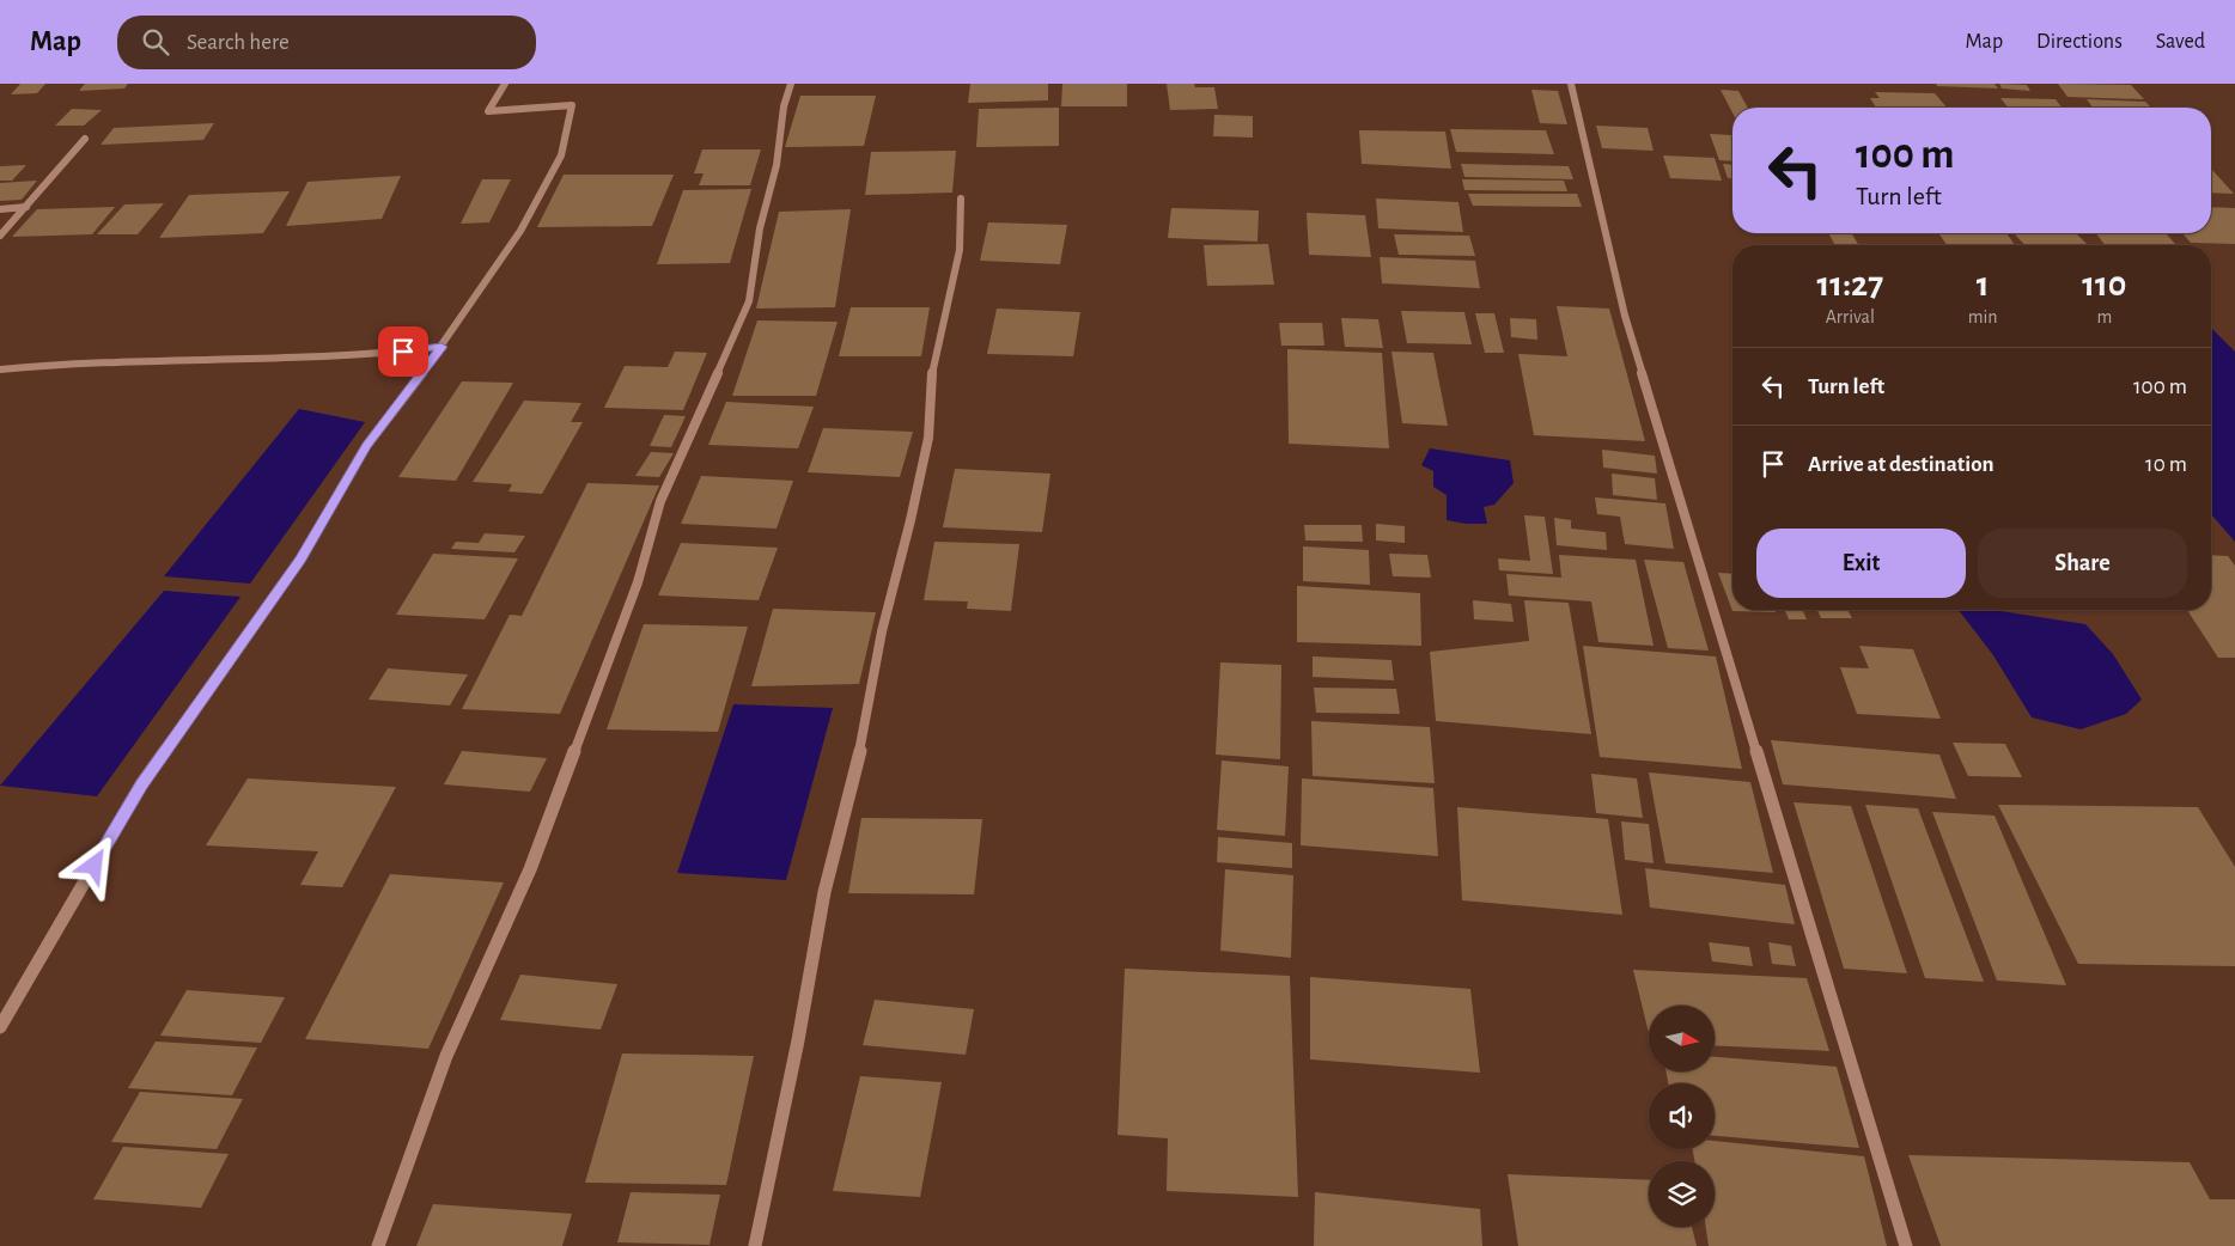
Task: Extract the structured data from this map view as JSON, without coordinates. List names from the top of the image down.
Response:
{
  "north": "right",
  "page": {
    "header": "Map",
    "search": "Search here",
    "nav": ["Map", "Directions", "Saved"],
    "turn": ["100 m", "Turn left"],
    "eta": [
      "11:27",
      "Arrival",
      "1",
      "min",
      "110",
      "m"
    ],
    "list": [
      {
        "name": "Turn left",
        "value": "100 m"
      },
      {
        "name": "Arrive at destination",
        "value": "10 m"
      }
    ],
    "buttons": ["Exit", "Share"]
  }
}
